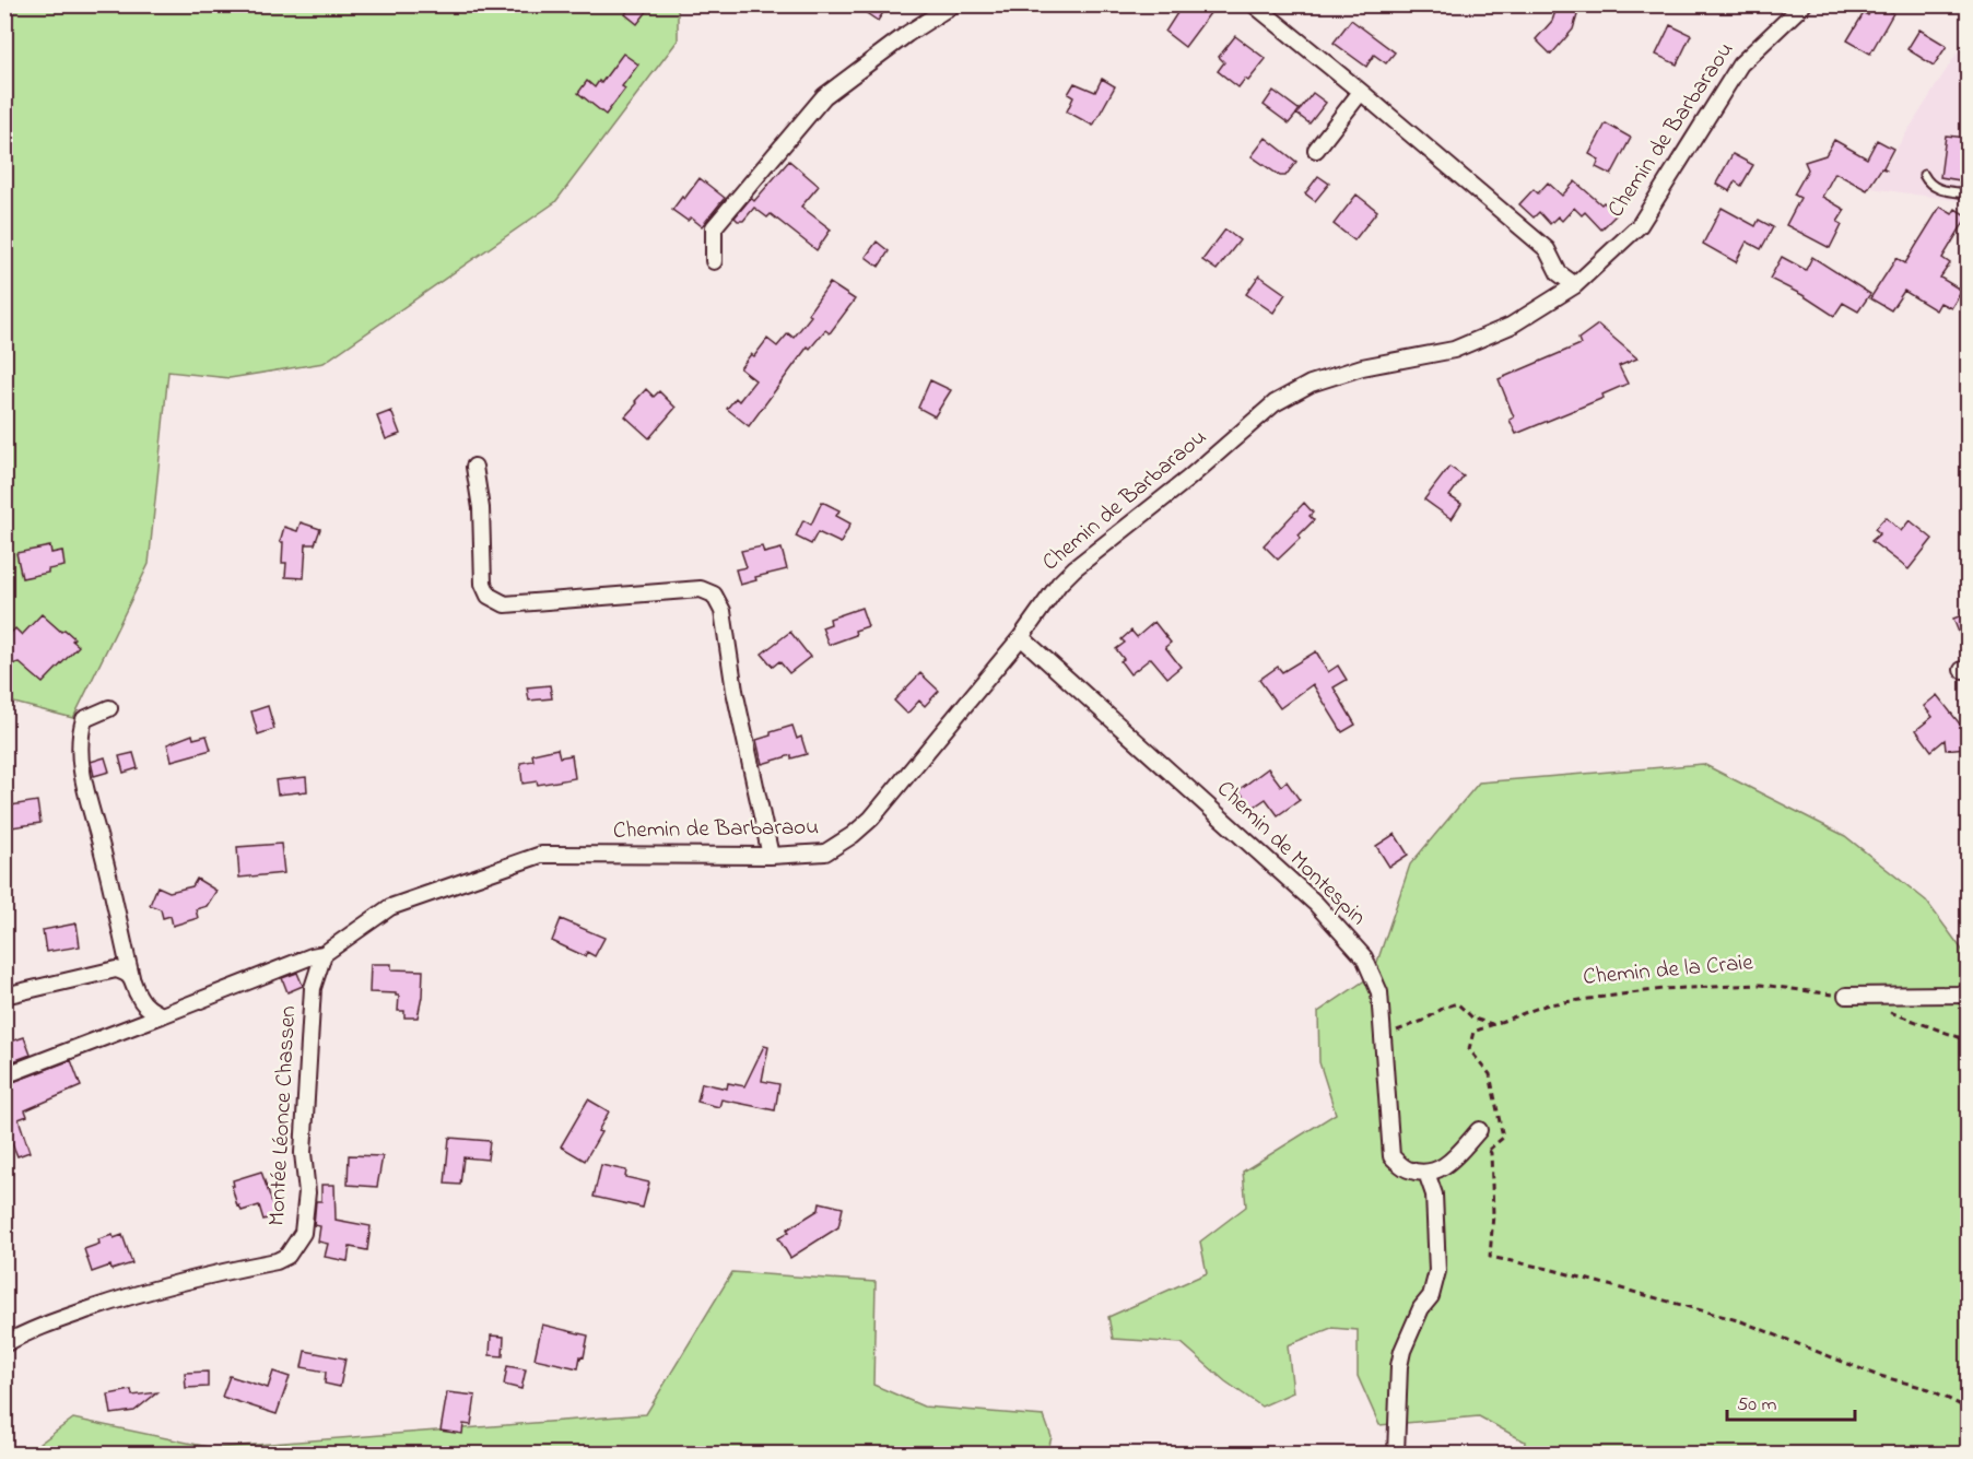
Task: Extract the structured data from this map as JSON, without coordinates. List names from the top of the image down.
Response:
{
  "streets": {
    "street": ["Chemin de Barbaraou", "Chemin de Montespin", "Montée Léonce Chassen"],
    "path": ["Chemin de la Craie"]
  },
  "crossings": [
    ["Chemin de Barbaraou", "Chemin de Montespin"],
    ["Chemin de Barbaraou", "Montée Léonce Chassen"]
  ],
  "scale_bar": "50 m"
}
